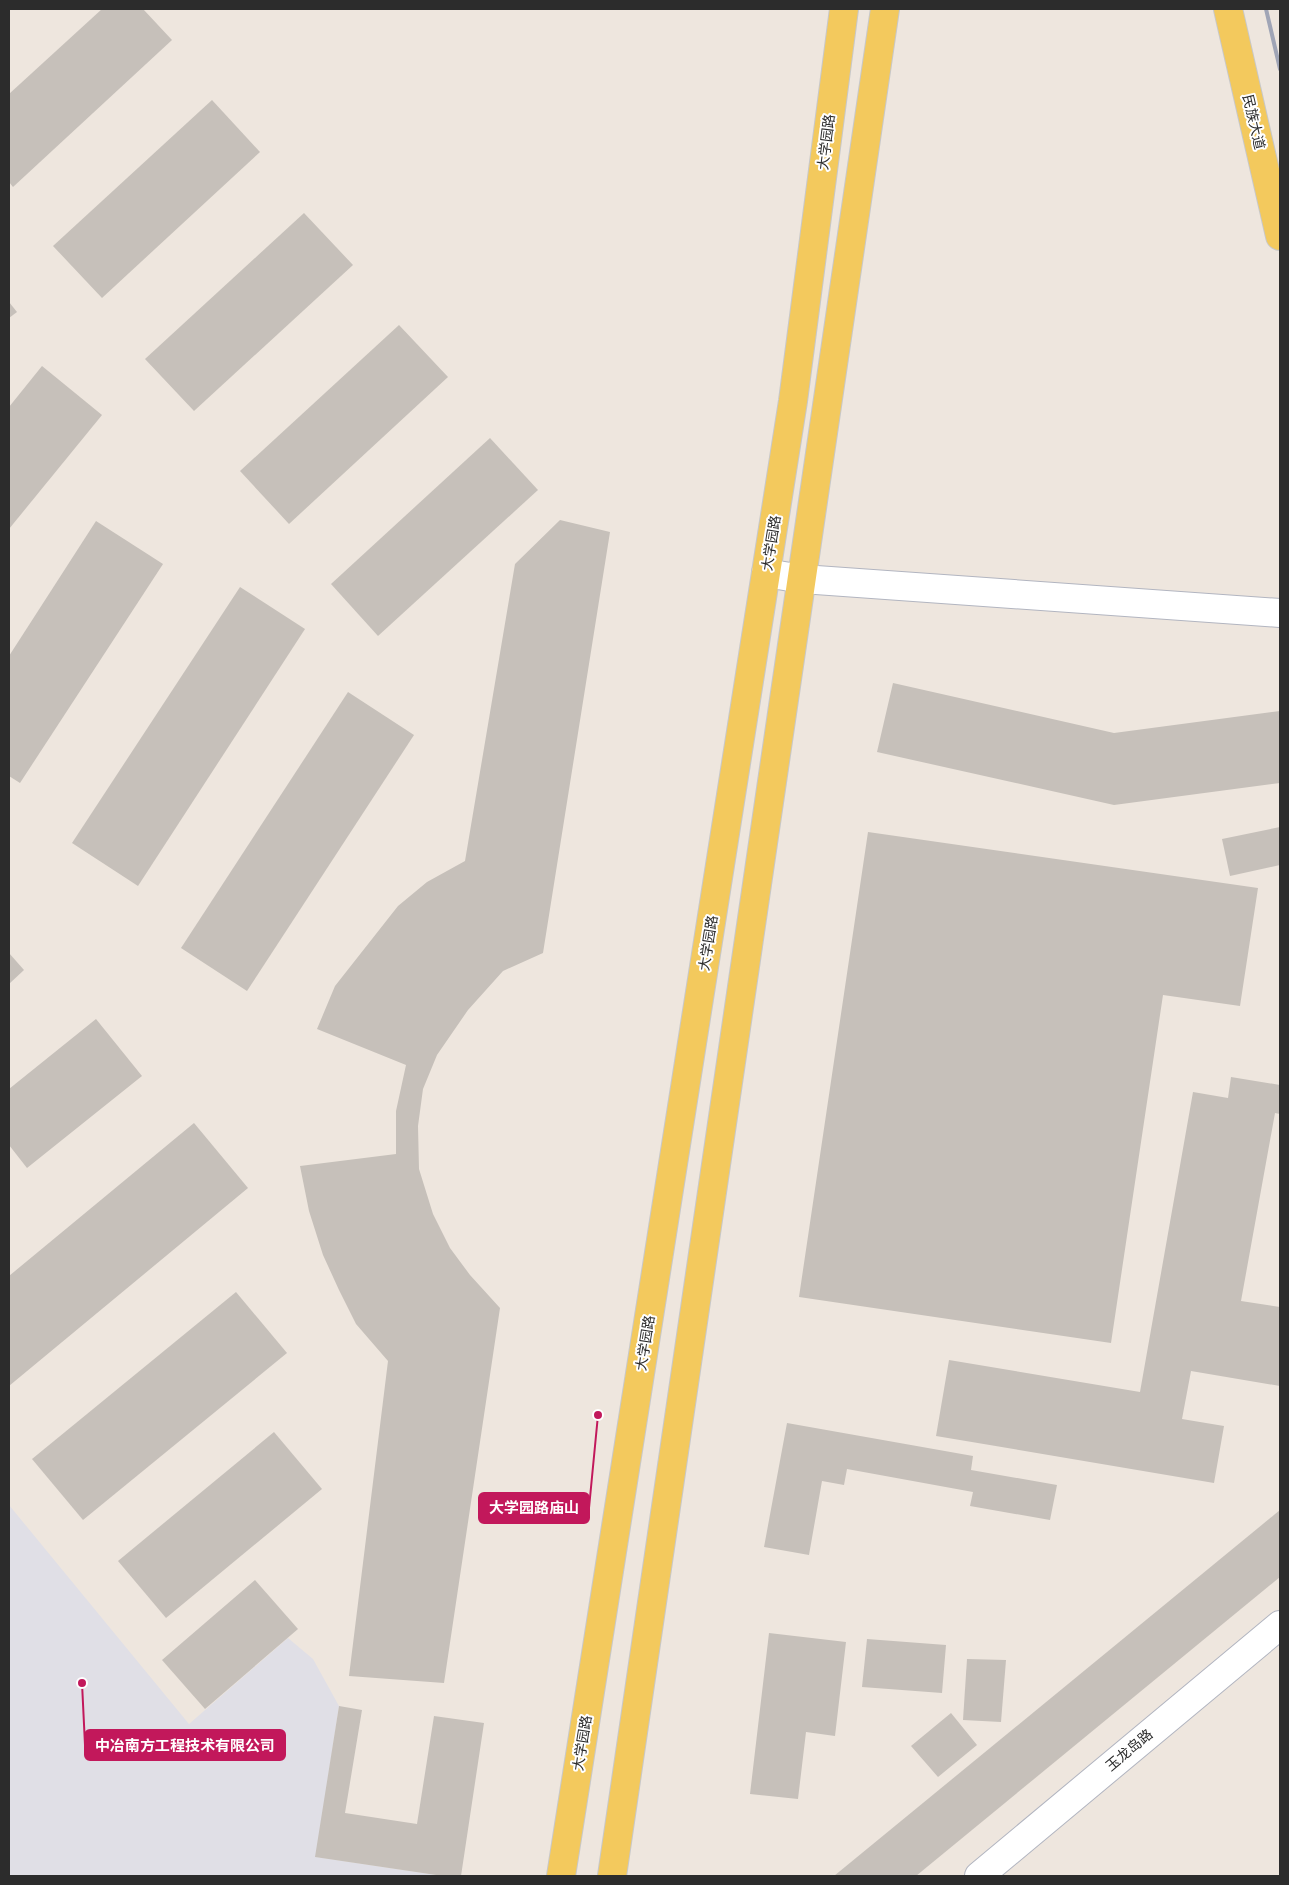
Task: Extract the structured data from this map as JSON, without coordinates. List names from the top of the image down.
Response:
{
  "streets": {
    "main road": ["民族大道", "大学园路"],
    "street": ["玉龙岛路"]
  },
  "places": ["大学园路庙山", "中冶南方工程技术有限公司"]
}
